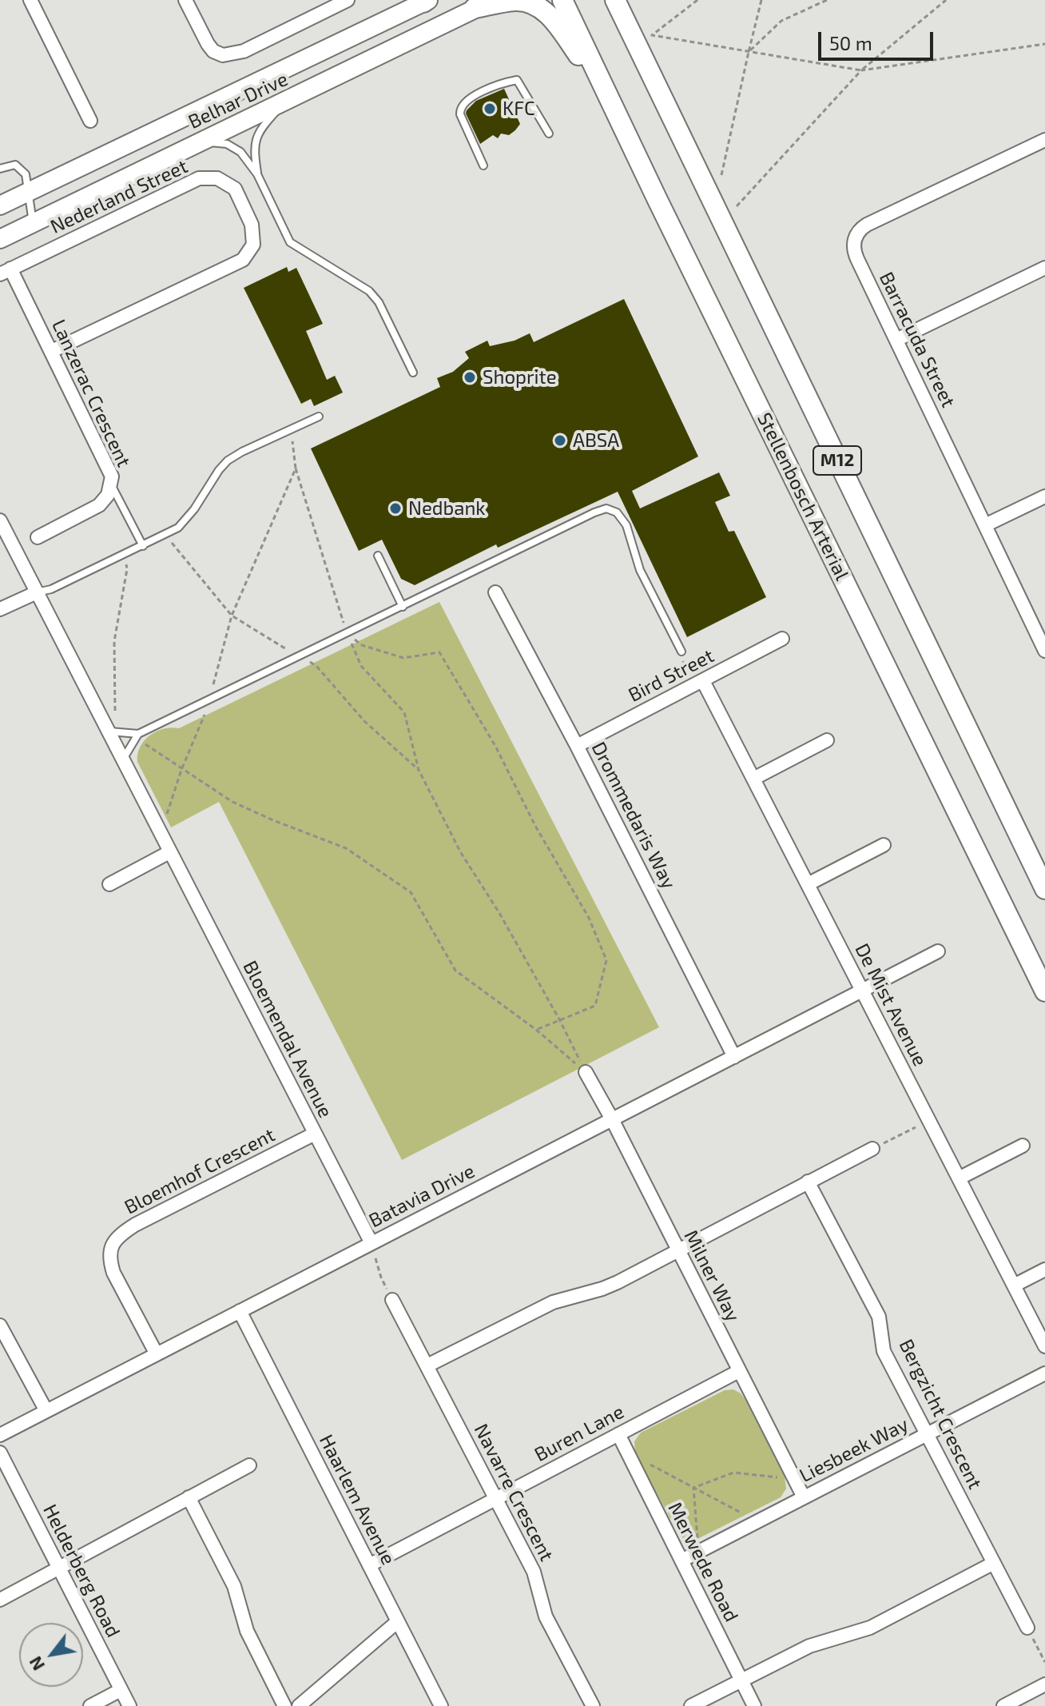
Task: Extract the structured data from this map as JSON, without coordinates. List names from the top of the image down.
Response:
{
  "streets": {
    "main road": ["Belhar Drive", "M12", "Stellenbosch Arterial"],
    "street": [
      "Nederland Street",
      "Barracuda Street",
      "Lanzerac Crescent",
      "Bird Street",
      "Drommedaris Way",
      "De Mist Avenue",
      "Bloemendal Avenue",
      "Bloemhof Crescent",
      "Batavia Drive",
      "Milner Way",
      "Bergzicht Crescent",
      "Buren Lane",
      "Liesbeek Way",
      "Navarre Crescent",
      "Haarlem Avenue",
      "Merwede Road",
      "Helderberg Road"
    ]
  },
  "crossings": [
    ["Nederland Street", "Lanzerac Crescent"],
    ["Bird Street", "Drommedaris Way"],
    ["Bird Street", "De Mist Avenue"],
    ["Drommedaris Way", "Batavia Drive"],
    ["De Mist Avenue", "Batavia Drive"],
    ["Bloemendal Avenue", "Bloemhof Crescent"],
    ["Bloemendal Avenue", "Batavia Drive"],
    ["Bloemhof Crescent", "Batavia Drive"],
    ["Batavia Drive", "Milner Way"],
    ["Batavia Drive", "Haarlem Avenue"],
    ["Milner Way", "Buren Lane"],
    ["Milner Way", "Liesbeek Way"],
    ["Bergzicht Crescent", "Liesbeek Way"],
    ["Buren Lane", "Navarre Crescent"],
    ["Buren Lane", "Haarlem Avenue"],
    ["Buren Lane", "Merwede Road"],
    ["Liesbeek Way", "Merwede Road"]
  ],
  "places": [
    "KFC",
    "Shoprite",
    "ABSA",
    "Nedbank"
  ],
  "scale_bar": "50 m",
  "north": "bottom left"
}
